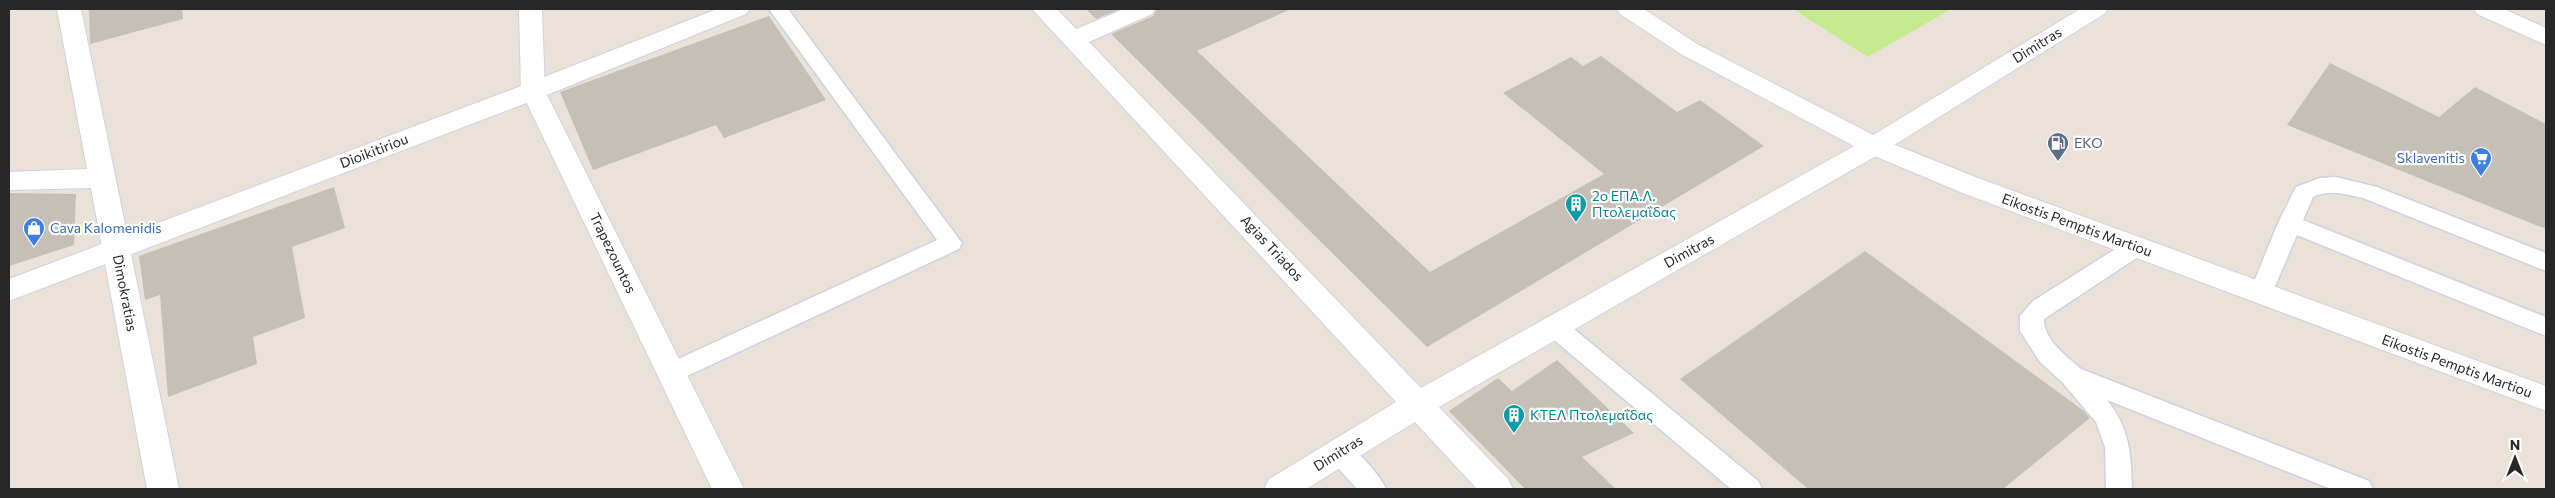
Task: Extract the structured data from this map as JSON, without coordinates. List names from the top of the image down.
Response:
{
  "streets": {
    "street": [
      "Dimitras",
      "Dioikitiriou",
      "Eikostis Pemptis Martiou",
      "Agias Triados",
      "Trapezountos",
      "Dimokratias"
    ]
  },
  "crossings": [
    ["Dimitras", "Eikostis Pemptis Martiou"],
    ["Dimitras", "Agias Triados"],
    ["Dioikitiriou", "Trapezountos"],
    ["Dioikitiriou", "Dimokratias"]
  ],
  "places": {
    "fuel station": ["EKO"],
    "supermarket": ["Sklavenitis"],
    "building": ["2ο ΕΠΑ.Λ. Πτολεμαΐδας", "ΚΤΕΛ Πτολεμαΐδας"],
    "shop": ["Cava Kalomenidis"]
  },
  "north": "top"
}
